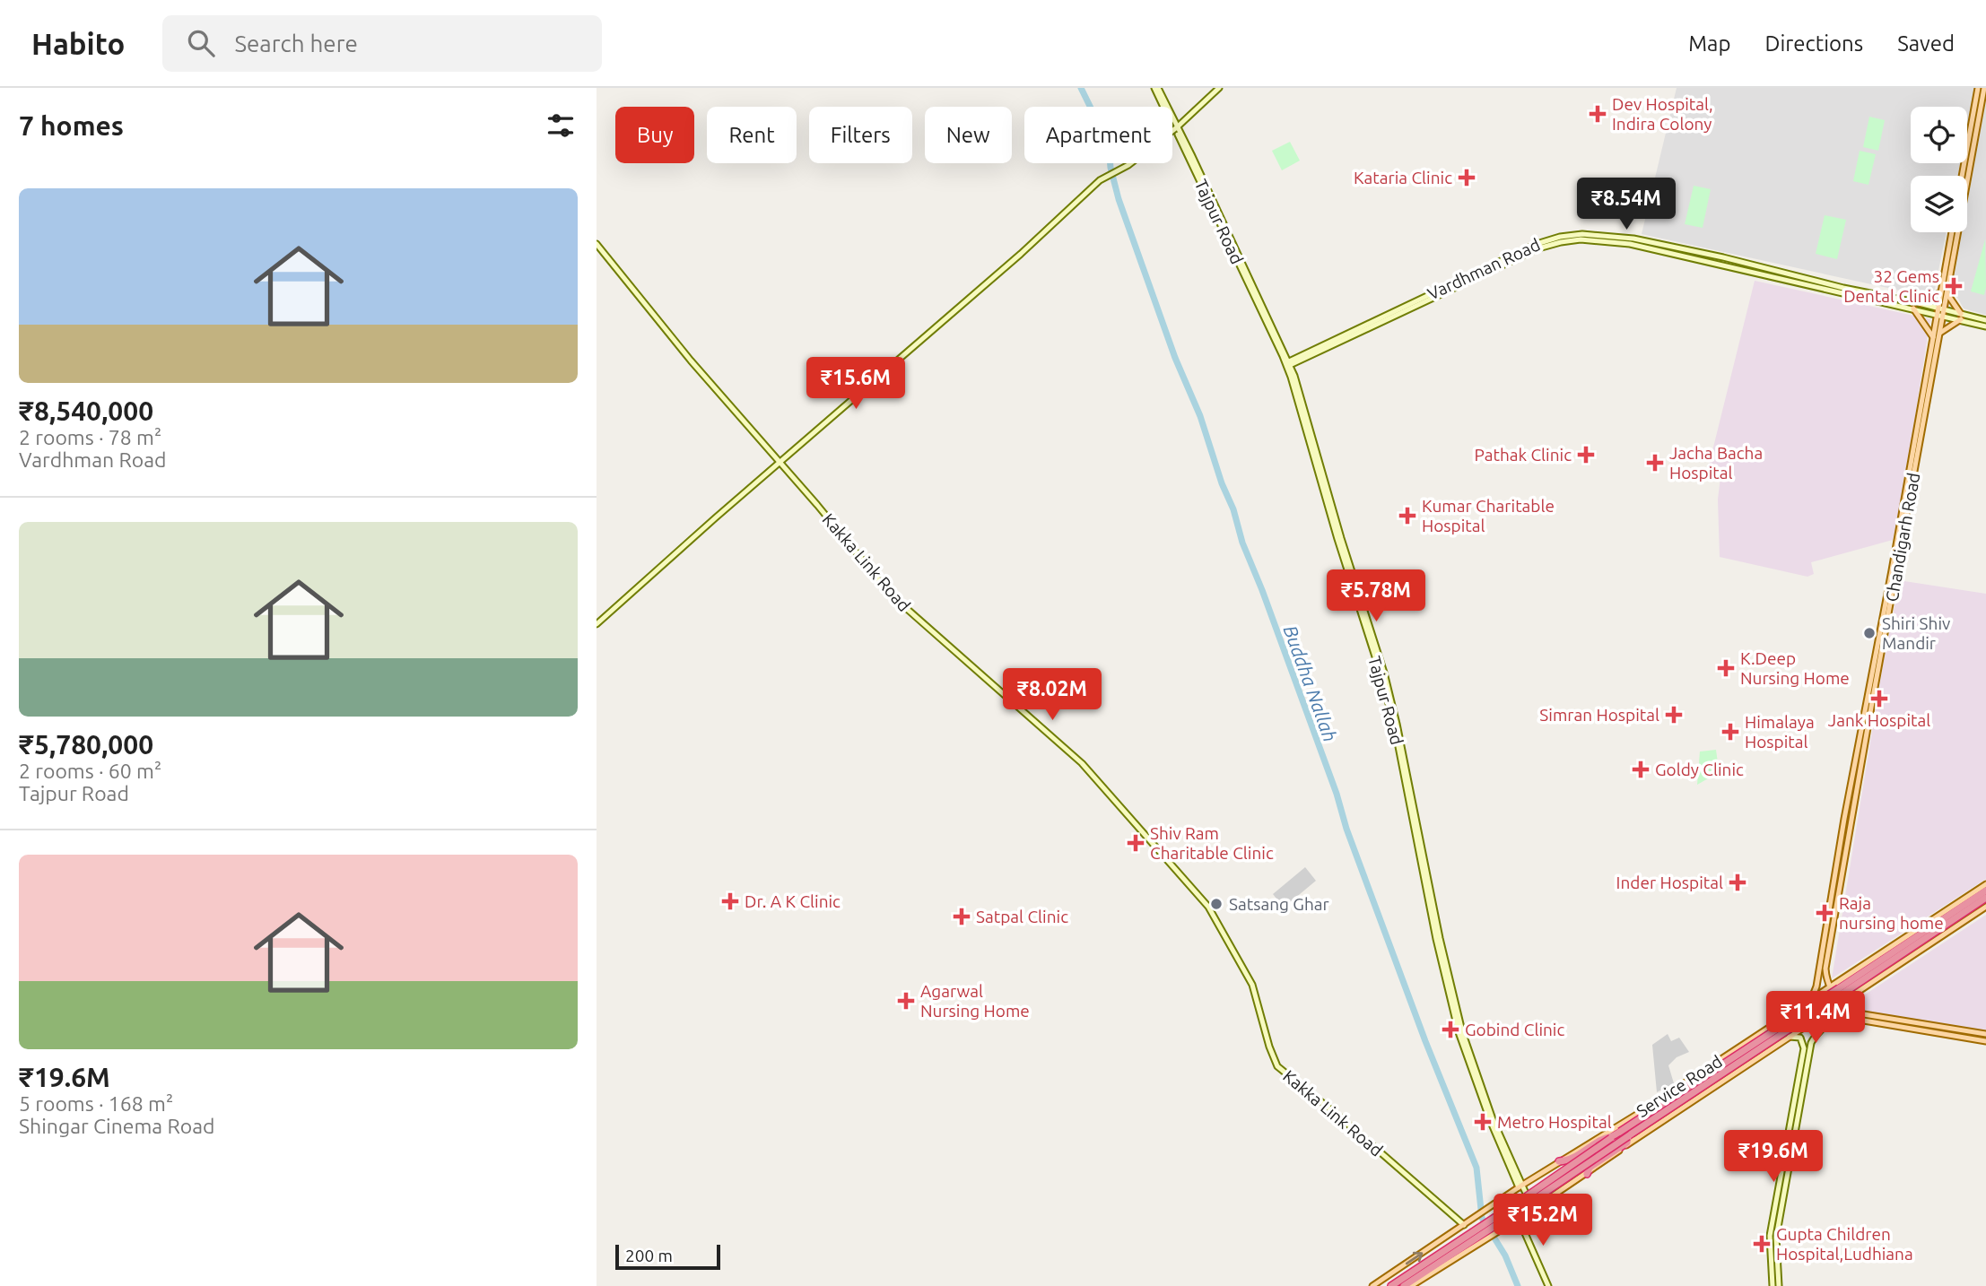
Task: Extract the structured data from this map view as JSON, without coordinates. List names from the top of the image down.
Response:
{
  "streets": {
    "main road": ["Chandigarh Road", "Service Road"],
    "street": ["Tajpur Road", "Vardhman Road", "Kakka Link Road"]
  },
  "crossings": [
    ["Tajpur Road", "Vardhman Road"],
    ["Tajpur Road", "Service Road"],
    ["Vardhman Road", "Chandigarh Road"],
    ["Chandigarh Road", "Service Road"],
    ["Kakka Link Road", "Service Road"]
  ],
  "water": ["Buddha Nallah"],
  "places": {
    "health": [
      "Dev Hospital, Indira Colony",
      "Kataria Clinic",
      "32 Gems Dental Clinic",
      "Pathak Clinic",
      "Jacha Bacha Hospital",
      "Kumar Charitable Hospital",
      "K.Deep Nursing Home",
      "Jank Hospital",
      "Simran Hospital",
      "Himalaya Hospital",
      "Goldy Clinic",
      "Shiv Ram Charitable Clinic",
      "Inder Hospital",
      "Dr. A K Clinic",
      "Raja nursing home",
      "Satpal Clinic",
      "Agarwal Nursing Home",
      "Gobind Clinic",
      "Metro Hospital",
      "Gupta Children Hospital,Ludhiana"
    ],
    "other": ["Shiri Shiv Mandir", "Satsang Ghar"]
  },
  "scale_bar": "200 m",
  "page": {
    "header": "Habito",
    "search": "Search here",
    "nav": ["Map", "Directions", "Saved"],
    "heading": "7 homes",
    "chip": [
      "Buy",
      "Rent",
      "Filters",
      "New",
      "Apartment"
    ],
    "list": [
      {
        "name": "₹8,540,000",
        "note": "2 rooms · 78 m² · Vardhman Road"
      },
      {
        "name": "₹5,780,000",
        "note": "2 rooms · 60 m² · Tajpur Road"
      },
      {
        "name": "₹19.6M",
        "note": "5 rooms · 168 m² · Shingar Cinema Road"
      }
    ],
    "price": [
      "₹8.54M",
      "₹15.6M",
      "₹5.78M",
      "₹8.02M",
      "₹11.4M",
      "₹19.6M",
      "₹15.2M"
    ],
    "scale": "200 m"
  }
}
